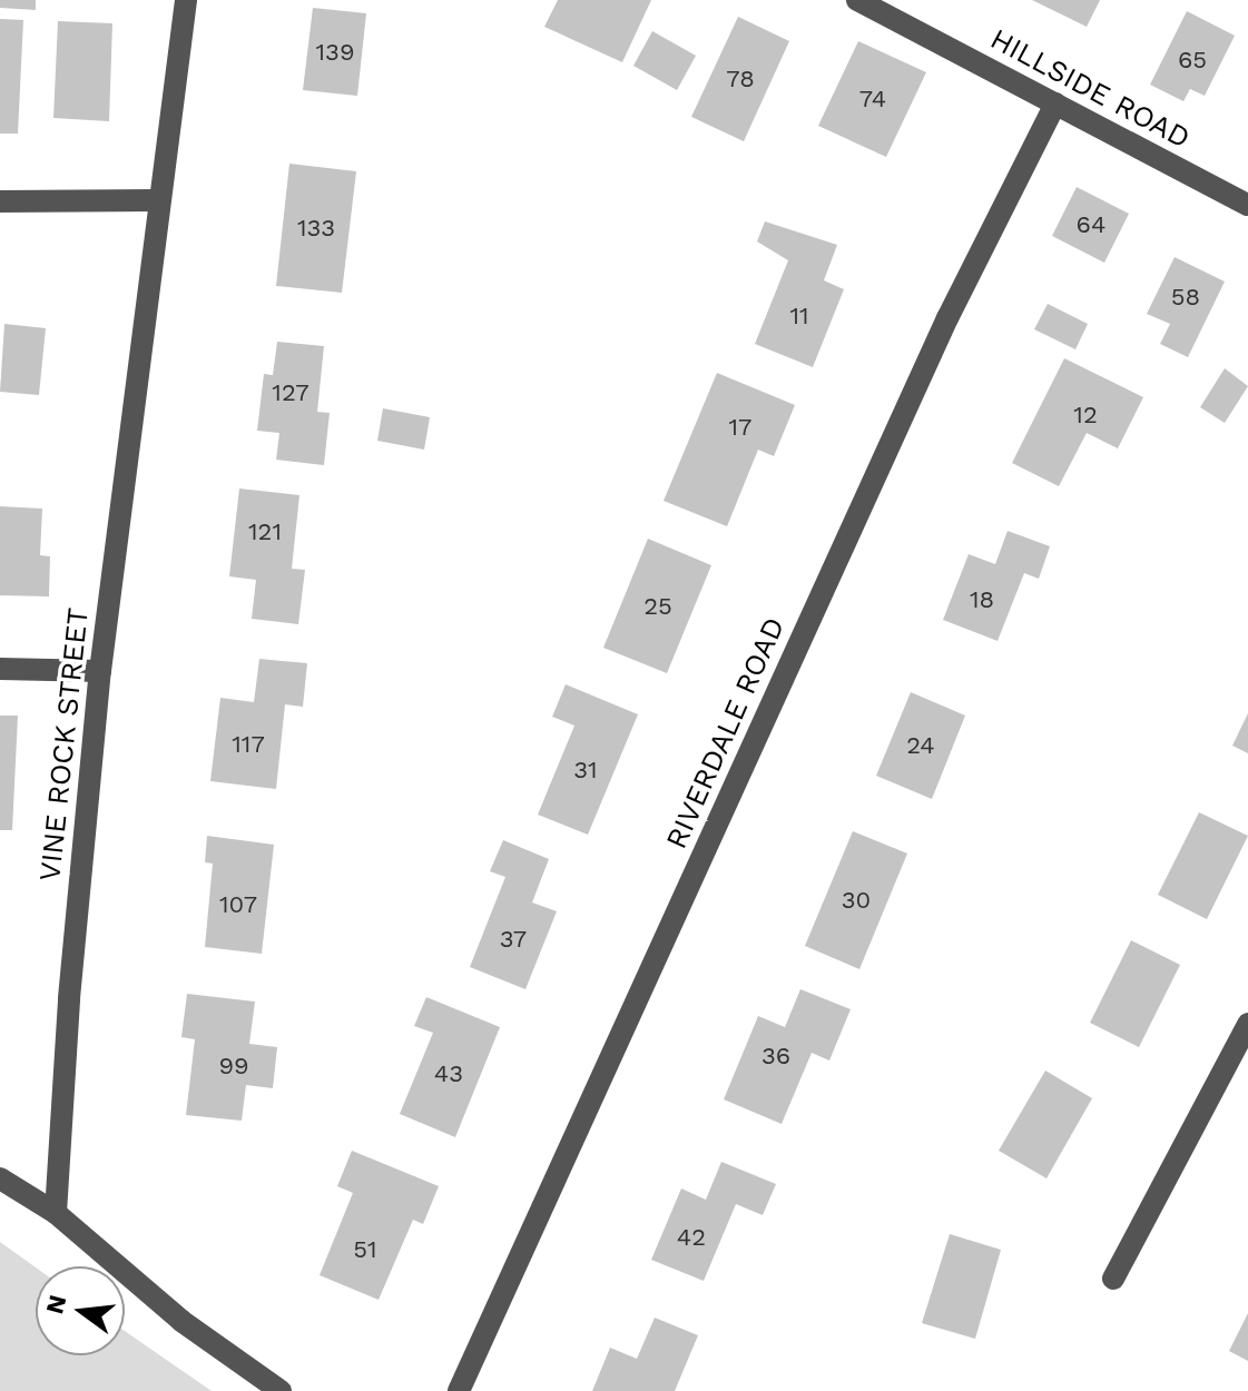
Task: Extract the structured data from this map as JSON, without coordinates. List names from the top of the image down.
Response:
{
  "streets": {
    "street": ["HILLSIDE ROAD", "RIVERDALE ROAD", "VINE ROCK STREET"]
  },
  "crossings": [
    ["HILLSIDE ROAD", "RIVERDALE ROAD"]
  ],
  "house_numbers": [
    "139",
    "65",
    "78",
    "74",
    "64",
    "133",
    "58",
    "11",
    "127",
    "12",
    "17",
    "121",
    "18",
    "25",
    "117",
    "24",
    "31",
    "30",
    "107",
    "37",
    "36",
    "99",
    "43",
    "42",
    "51"
  ],
  "north": "left"
}
